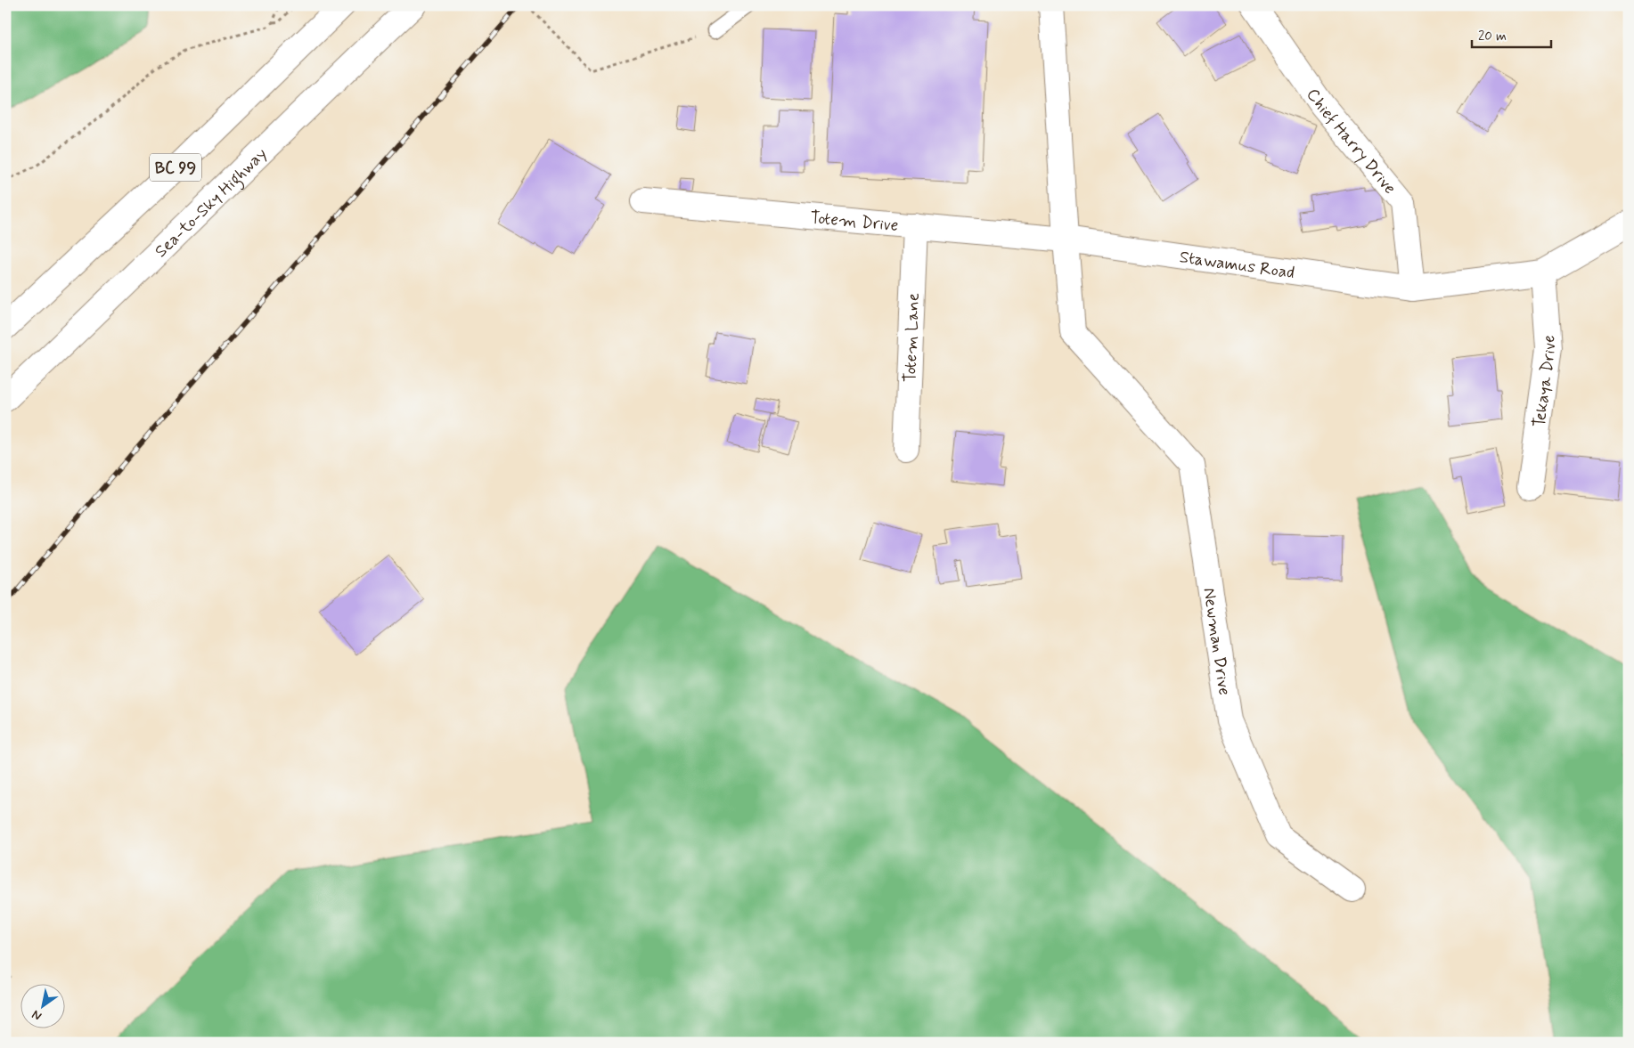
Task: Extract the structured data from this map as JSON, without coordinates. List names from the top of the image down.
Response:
{
  "streets": {
    "main road": [
      "Chief Harry Drive",
      "BC 99",
      "Sea-to-Sky Highway",
      "Totem Drive",
      "Stawamus Road",
      "Totem Lane",
      "Tekaya Drive",
      "Newman Drive"
    ]
  },
  "crossings": [
    ["Chief Harry Drive", "Stawamus Road"],
    ["Totem Drive", "Stawamus Road"],
    ["Totem Drive", "Totem Lane"],
    ["Totem Drive", "Newman Drive"],
    ["Stawamus Road", "Tekaya Drive"],
    ["Stawamus Road", "Newman Drive"]
  ],
  "scale_bar": "20 m",
  "north": "bottom left"
}
